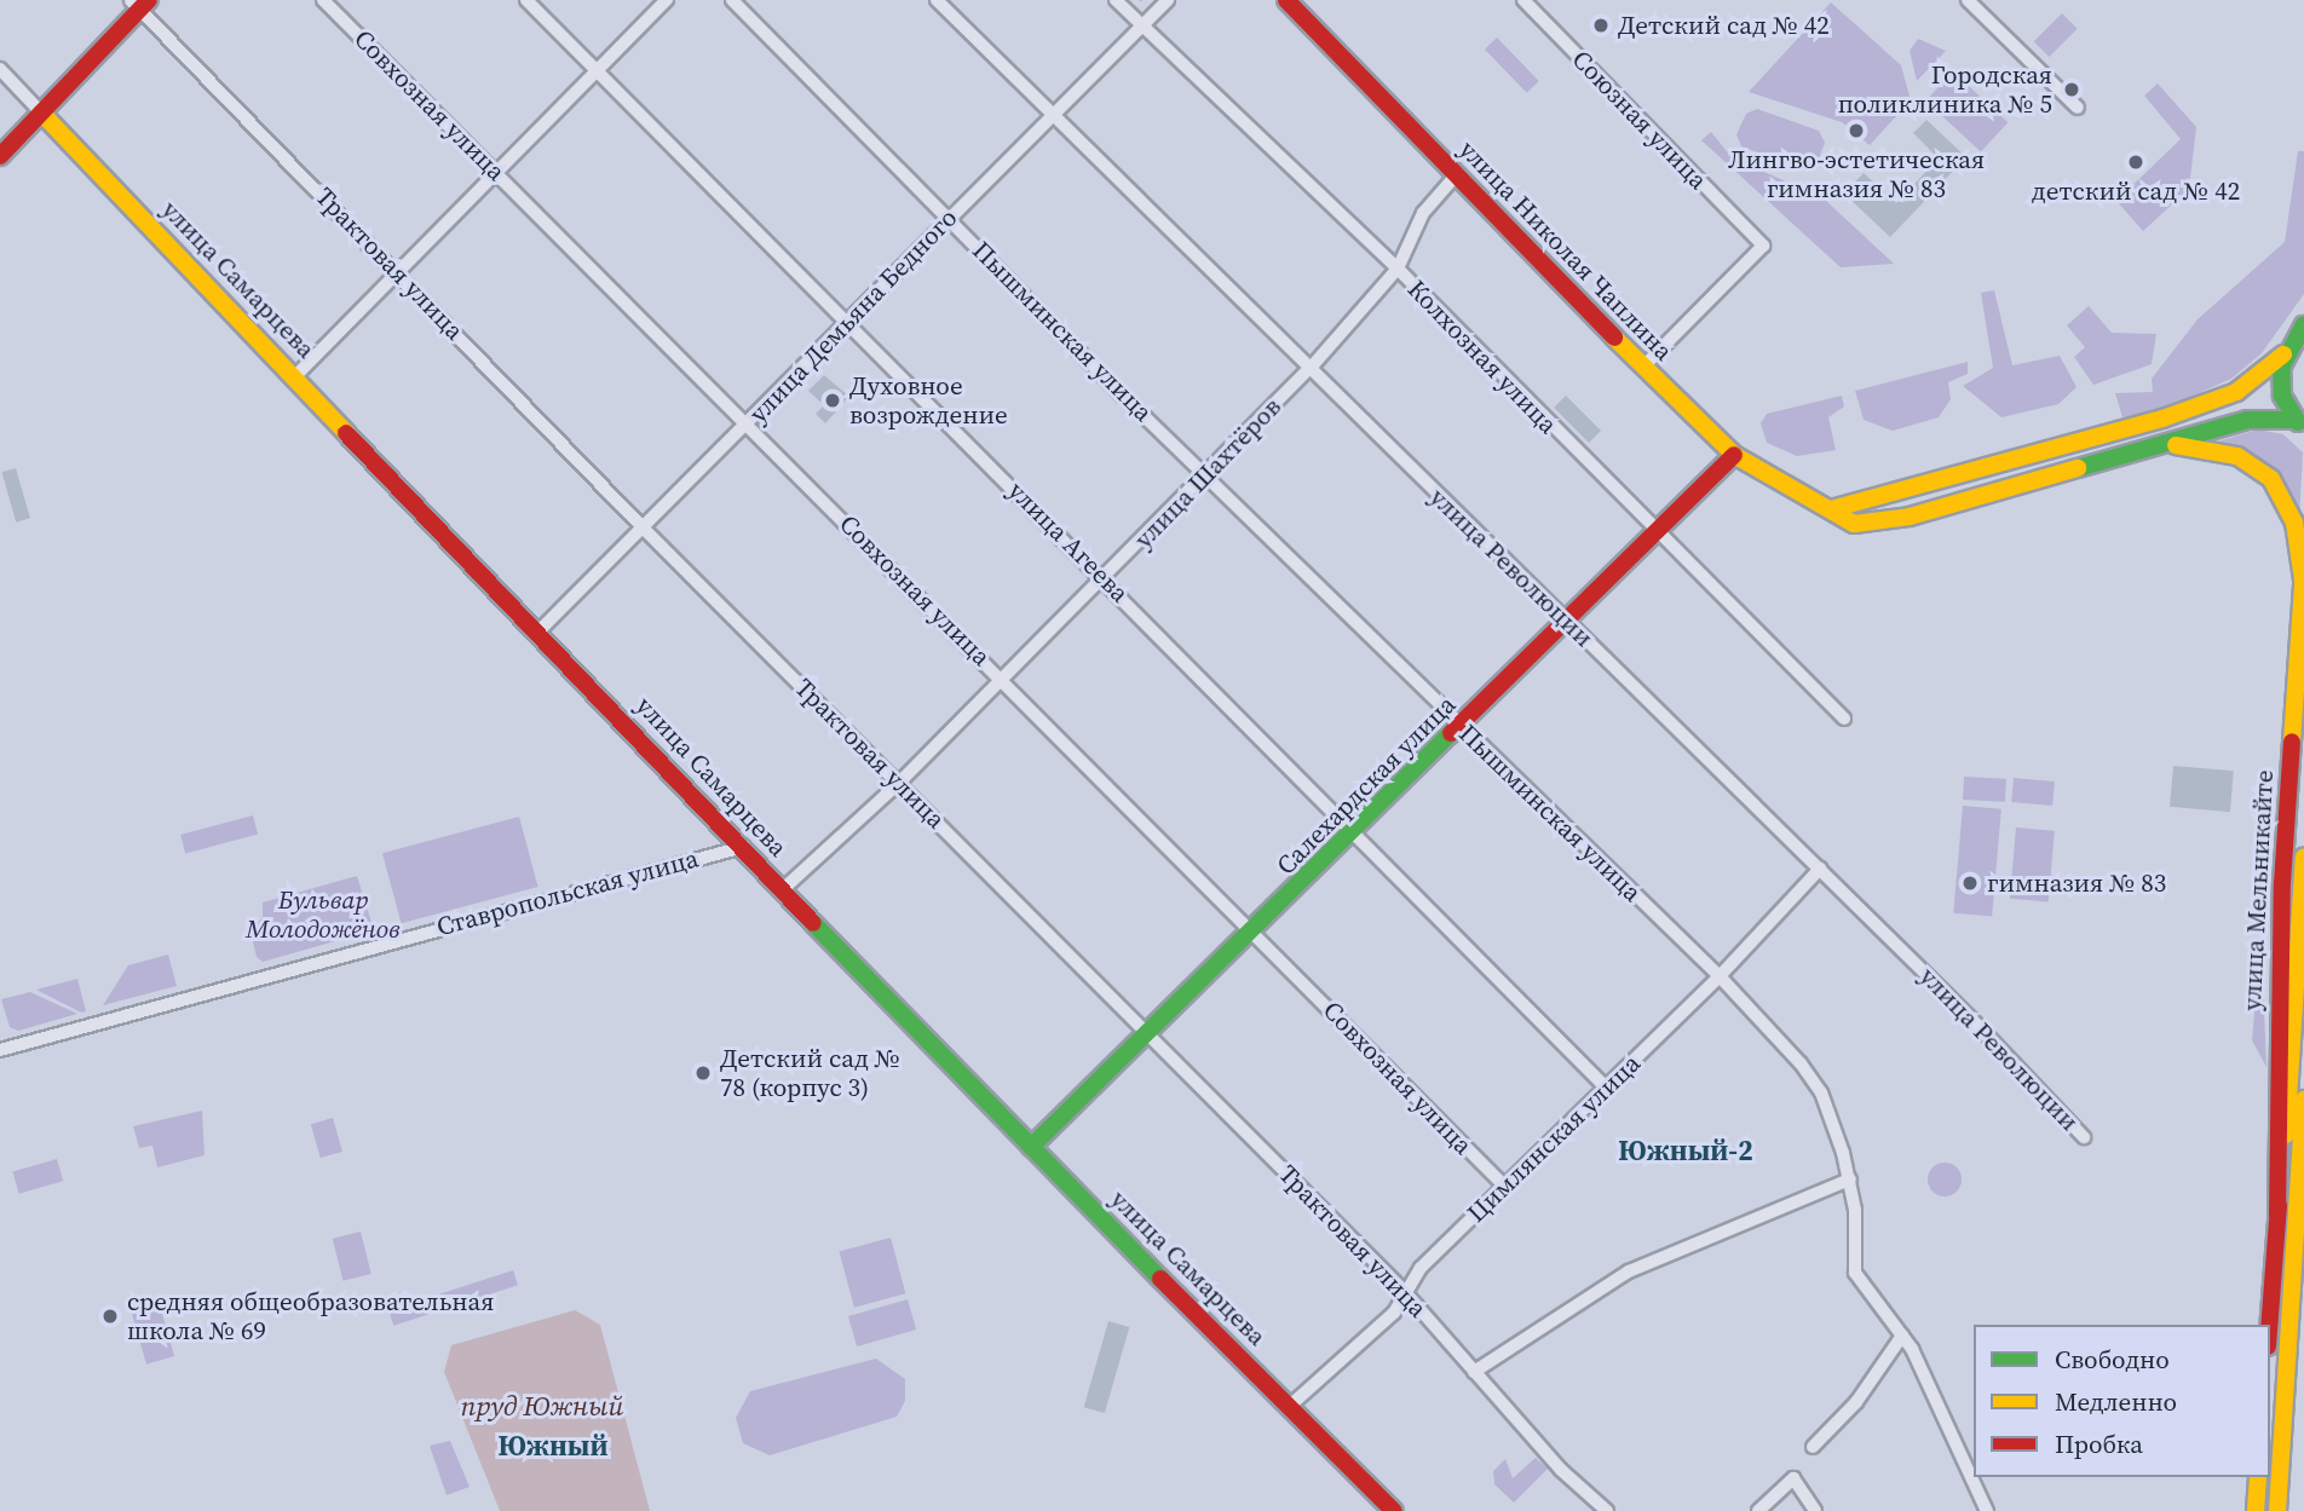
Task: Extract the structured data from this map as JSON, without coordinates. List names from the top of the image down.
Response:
{
  "streets": {
    "street": [
      "Совхозная улица",
      "Союзная улица",
      "улица Николая Чаплина",
      "Трактовая улица",
      "улица Самарцева",
      "улица Демьяна Бедного",
      "Пышминская улица",
      "Колхозная улица",
      "улица Шахтёров",
      "улица Агеева",
      "улица Революции",
      "Салехардская улица",
      "улица Мельникайте",
      "Ставропольская улица",
      "Цимлянская улица"
    ]
  },
  "crossings": [
    ["Совхозная улица", "улица Демьяна Бедного"],
    ["Совхозная улица", "улица Шахтёров"],
    ["Совхозная улица", "Салехардская улица"],
    ["Совхозная улица", "Цимлянская улица"],
    ["Союзная улица", "улица Николая Чаплина"],
    ["улица Николая Чаплина", "улица Шахтёров"],
    ["улица Николая Чаплина", "Салехардская улица"],
    ["Трактовая улица", "улица Демьяна Бедного"],
    ["Трактовая улица", "улица Шахтёров"],
    ["Трактовая улица", "Салехардская улица"],
    ["Трактовая улица", "Цимлянская улица"],
    ["улица Самарцева", "улица Демьяна Бедного"],
    ["улица Самарцева", "улица Шахтёров"],
    ["улица Самарцева", "Салехардская улица"],
    ["улица Самарцева", "Ставропольская улица"],
    ["улица Самарцева", "Цимлянская улица"],
    ["улица Демьяна Бедного", "Пышминская улица"],
    ["улица Демьяна Бедного", "Колхозная улица"],
    ["улица Демьяна Бедного", "улица Агеева"],
    ["улица Демьяна Бедного", "улица Революции"],
    ["Пышминская улица", "улица Шахтёров"],
    ["Пышминская улица", "Салехардская улица"],
    ["Пышминская улица", "Цимлянская улица"],
    ["Колхозная улица", "улица Шахтёров"],
    ["Колхозная улица", "Салехардская улица"],
    ["улица Шахтёров", "улица Агеева"],
    ["улица Шахтёров", "улица Революции"],
    ["улица Агеева", "Салехардская улица"],
    ["улица Агеева", "Цимлянская улица"],
    ["улица Революции", "Салехардская улица"],
    ["улица Революции", "Цимлянская улица"]
  ],
  "districts": ["Южный-2", "Южный"],
  "water": ["пруд Южный"],
  "parks": ["Бульвар Молодожёнов"],
  "places": [
    "Детский сад № 42",
    "Городская поликлиника № 5",
    "Лингво-эстетическая гимназия № 83",
    "детский сад № 42",
    "Духовное возрождение",
    "гимназия № 83",
    "Детский сад № 78 (корпус 3)",
    "средняя общеобразовательная школа № 69"
  ],
  "legend": ["Свободно", "Медленно", "Пробка"]
}
